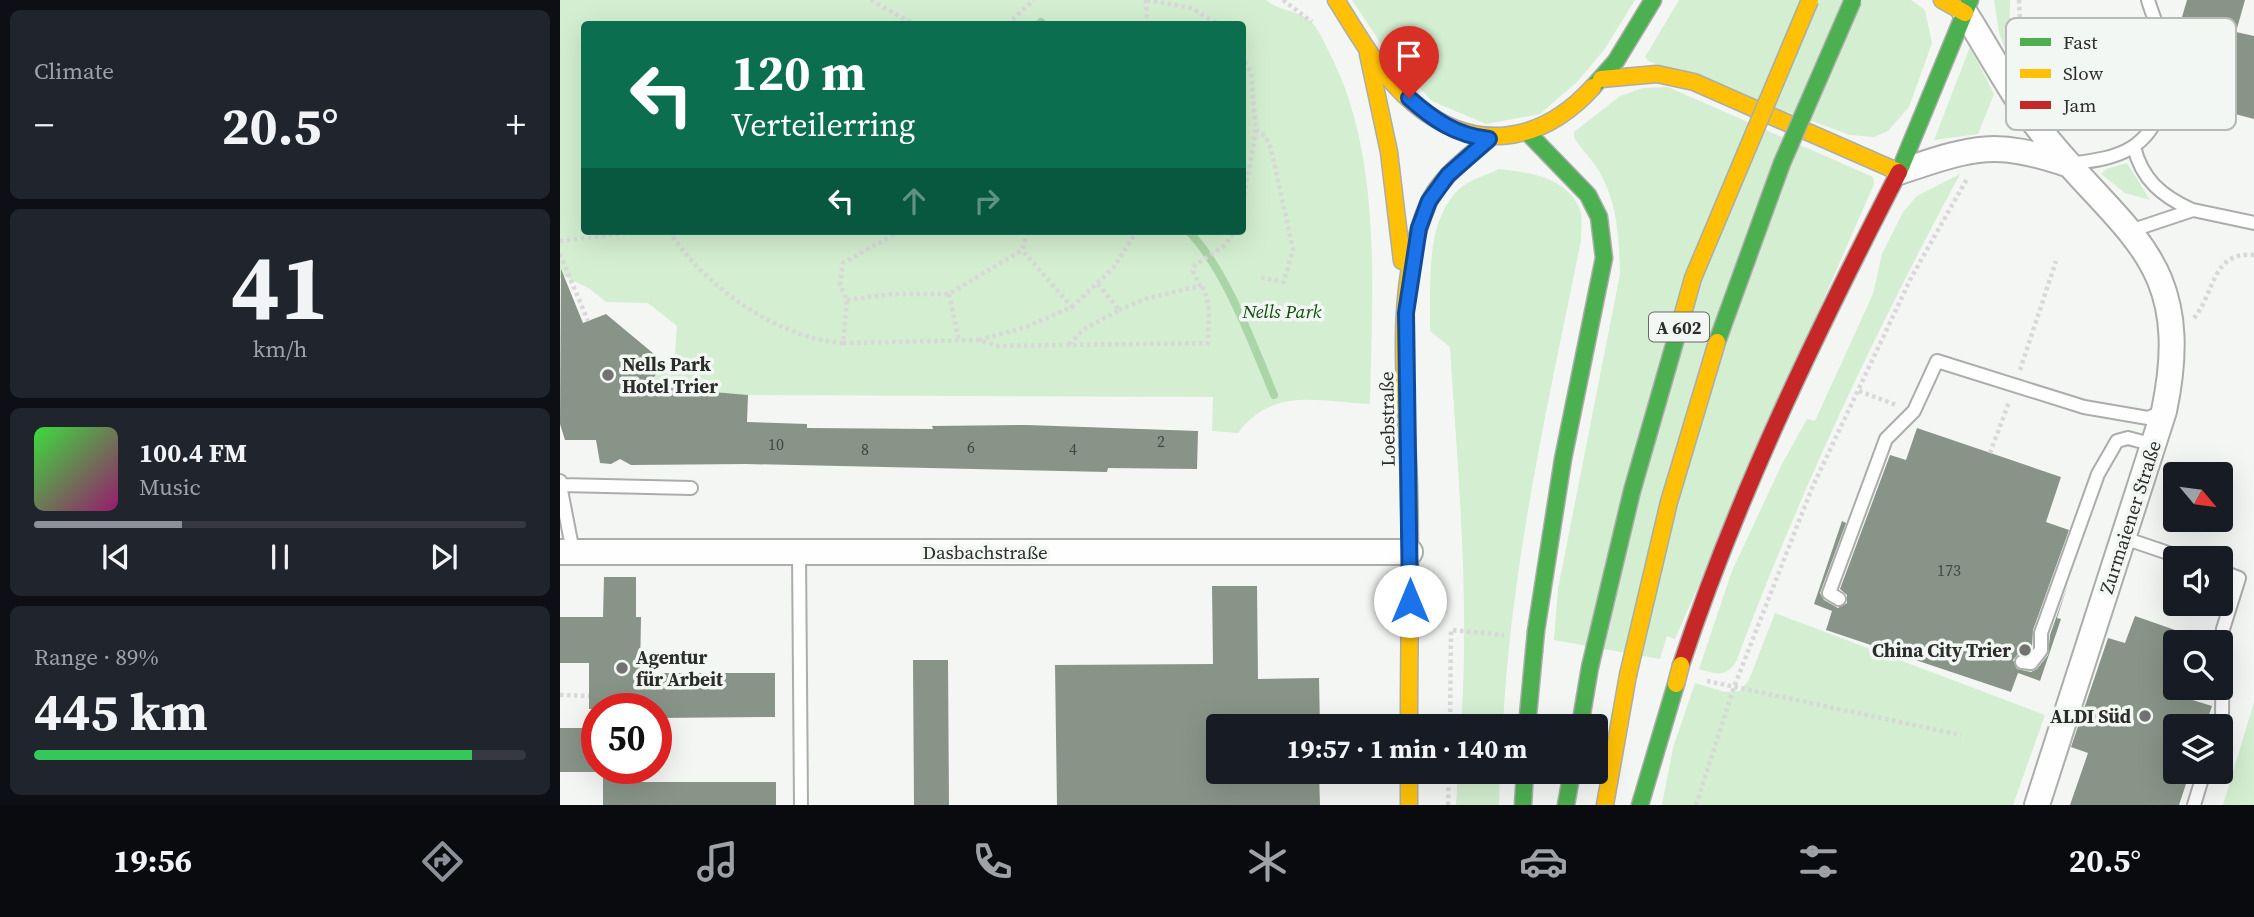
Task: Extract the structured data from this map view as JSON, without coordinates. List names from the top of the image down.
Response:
{
  "streets": {
    "main road": ["A 602", "Loebstraße", "Zurmaiener Straße"],
    "street": ["Dasbachstraße"]
  },
  "crossings": [
    ["Loebstraße", "Dasbachstraße"]
  ],
  "parks": ["Nells Park"],
  "places": [
    "Nells Park Hotel Trier",
    "China City Trier",
    "Agentur für Arbeit",
    "ALDI Süd"
  ],
  "house_numbers": [
    "2",
    "10",
    "6",
    "8",
    "4",
    "173"
  ],
  "legend": ["Fast", "Slow", "Jam"],
  "north": "bottom right",
  "page": {
    "tile": [
      "Climate",
      ["41", "km/h"],
      ["Range · 89%", "445 km"]
    ],
    "turn": ["120 m", "Verteilerring"],
    "heat": ["−", "20.5°", "+"],
    "song": ["100.4 FM", "Music"],
    "limit": "50",
    "trip": "19:57 · 1 min · 140 m",
    "tabs": ["19:56", "20.5°"]
  }
}
